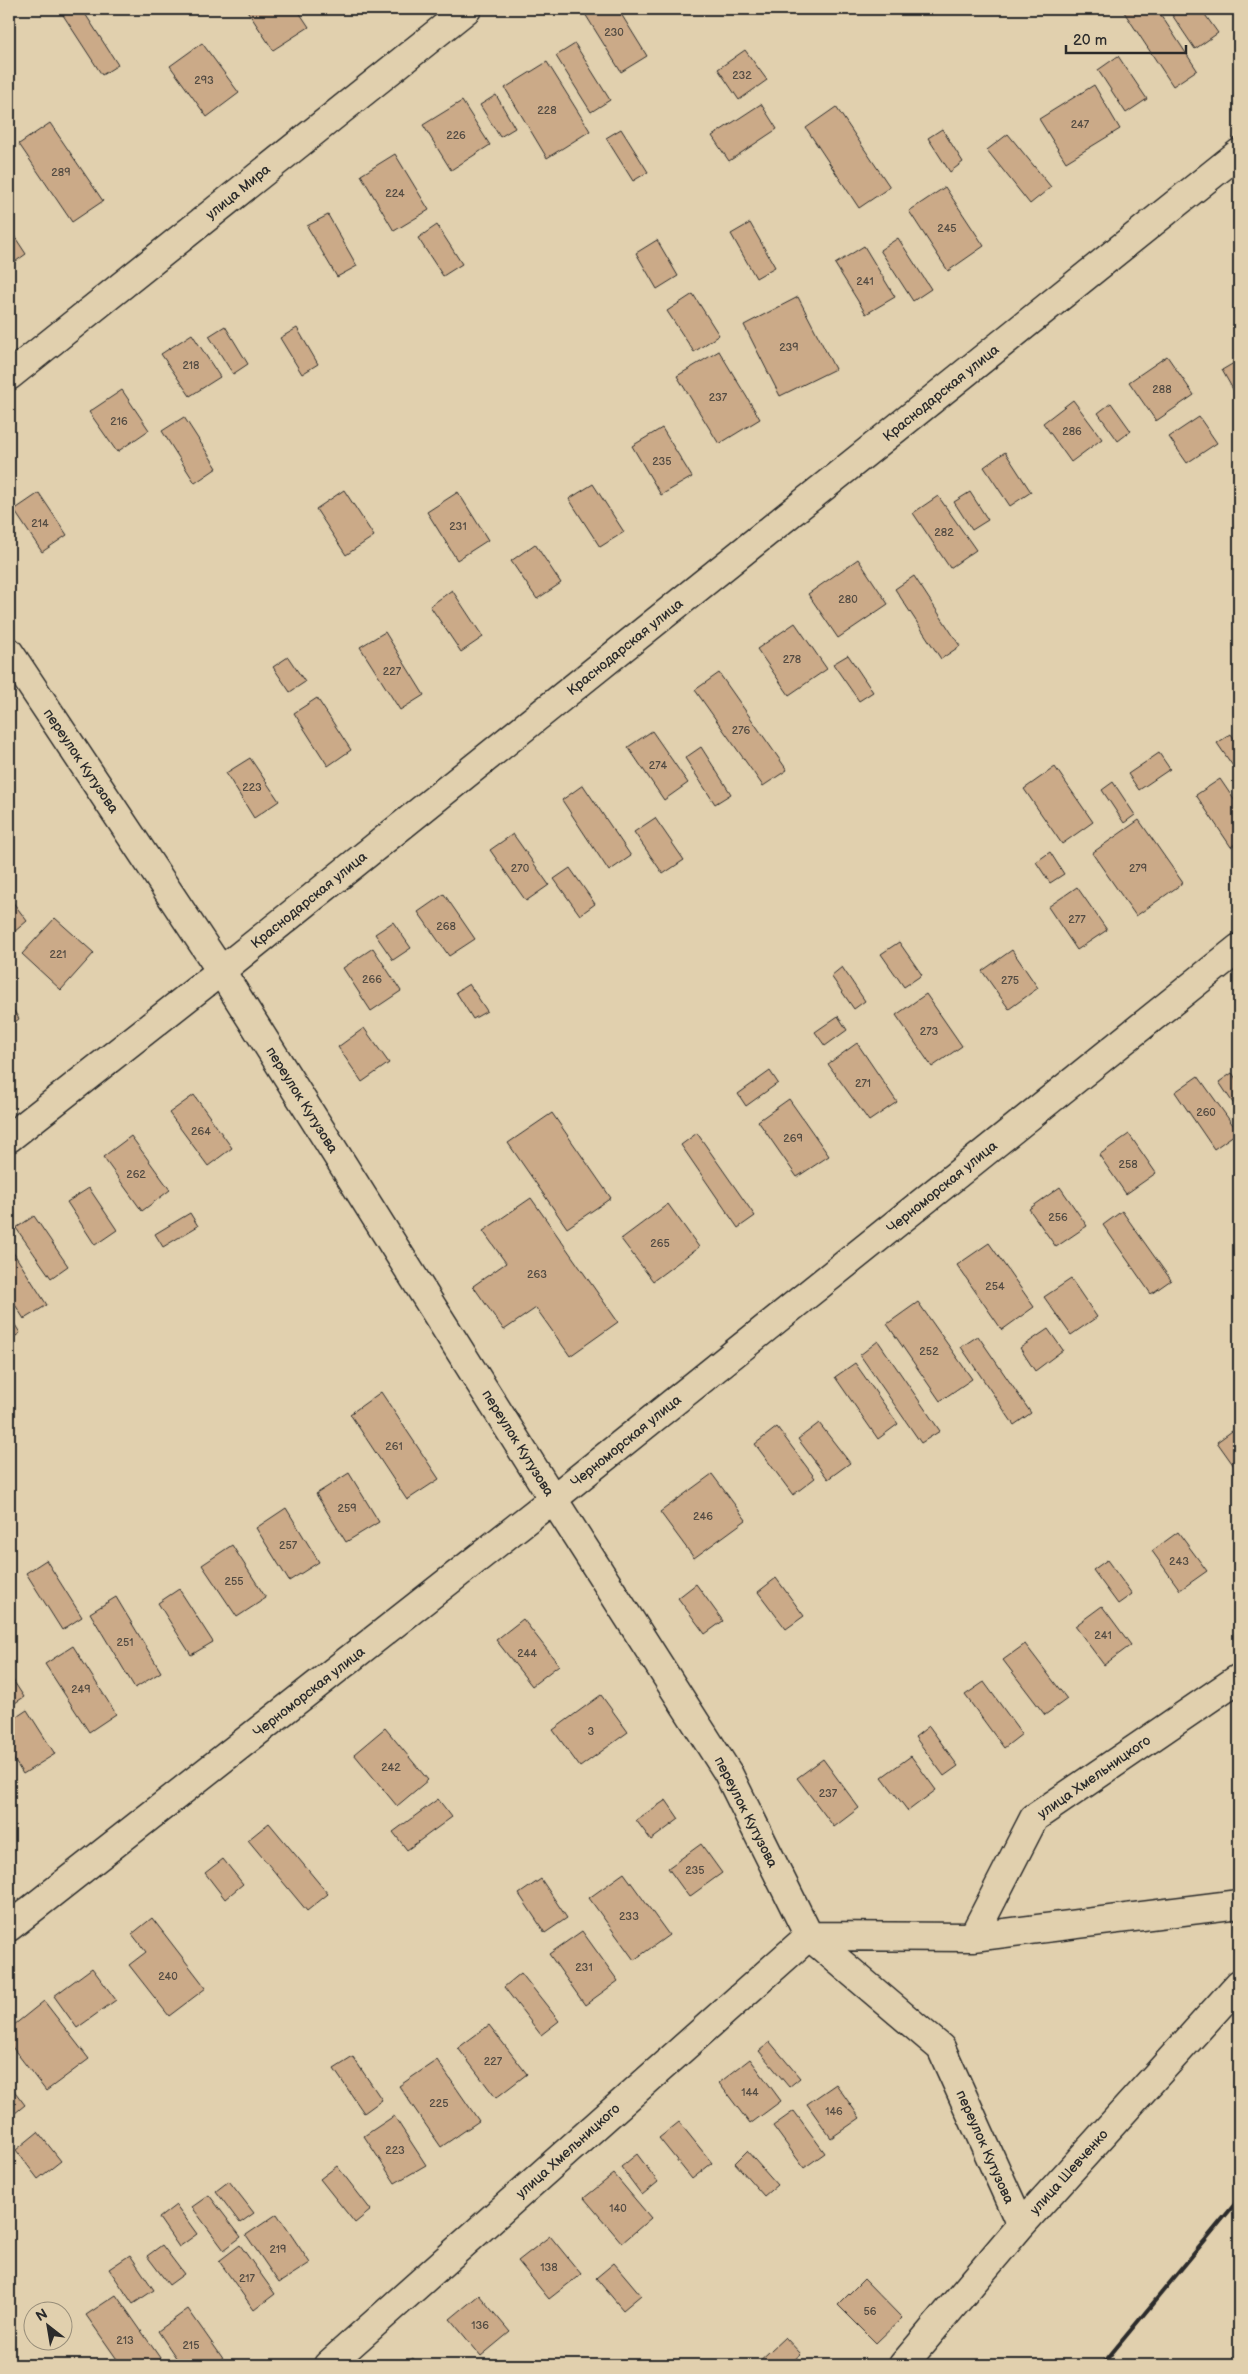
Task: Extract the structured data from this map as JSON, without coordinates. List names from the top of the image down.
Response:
{
  "streets": {
    "street": [
      "улица Мира",
      "Краснодарская улица",
      "переулок Кутузова",
      "Черноморская улица",
      "улица Хмельницкого",
      "улица Шевченко"
    ]
  },
  "crossings": [
    ["Краснодарская улица", "переулок Кутузова"],
    ["переулок Кутузова", "Черноморская улица"],
    ["переулок Кутузова", "улица Хмельницкого"],
    ["переулок Кутузова", "улица Шевченко"]
  ],
  "house_numbers": [
    "230",
    "232",
    "293",
    "228",
    "247",
    "226",
    "289",
    "224",
    "245",
    "241",
    "239",
    "218",
    "288",
    "237",
    "216",
    "286",
    "235",
    "214",
    "231",
    "282",
    "280",
    "278",
    "227",
    "276",
    "274",
    "223",
    "270",
    "279",
    "277",
    "268",
    "221",
    "266",
    "275",
    "273",
    "271",
    "260",
    "264",
    "269",
    "258",
    "262",
    "256",
    "265",
    "263",
    "254",
    "252",
    "261",
    "259",
    "246",
    "257",
    "243",
    "255",
    "241",
    "251",
    "244",
    "249",
    "3",
    "242",
    "237",
    "235",
    "233",
    "231",
    "240",
    "227",
    "144",
    "225",
    "146",
    "223",
    "140",
    "219",
    "138",
    "217",
    "56",
    "136",
    "213",
    "215"
  ],
  "scale_bar": "20 m",
  "north": "top left"
}
